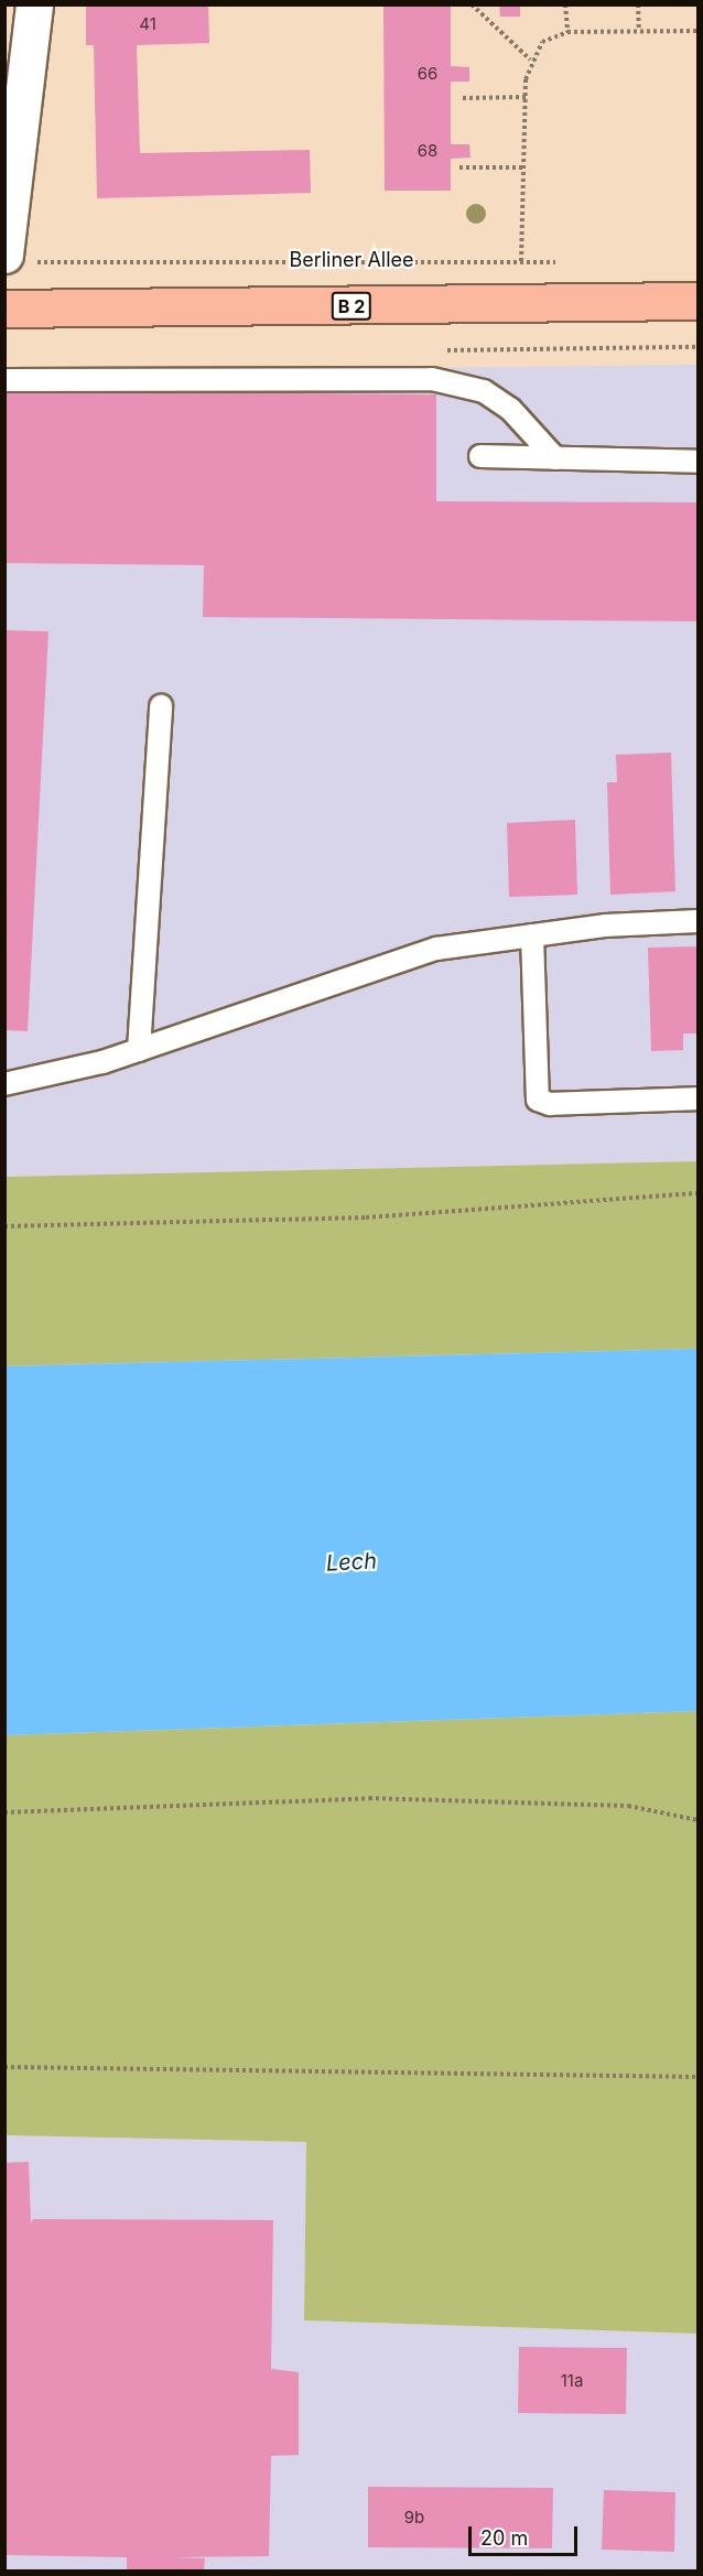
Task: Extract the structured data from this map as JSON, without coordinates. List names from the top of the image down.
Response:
{
  "streets": {
    "main road": ["B 2"],
    "path": ["Berliner Allee"]
  },
  "water": ["Lech"],
  "house_numbers": [
    "41",
    "66",
    "68",
    "11a",
    "9b"
  ],
  "scale_bar": "20 m"
}
